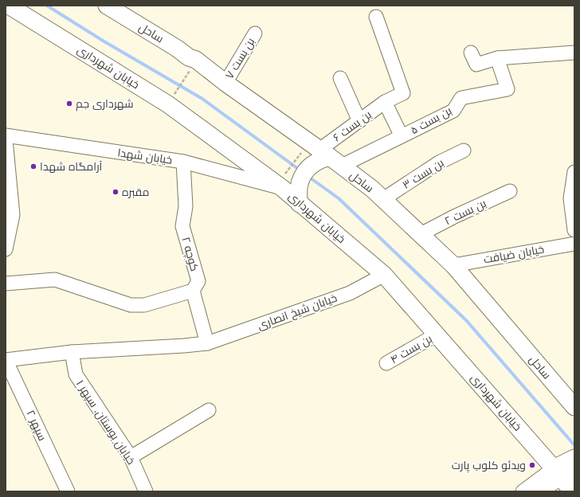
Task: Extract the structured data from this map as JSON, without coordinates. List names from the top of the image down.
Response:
{
  "streets": {
    "main road": ["ساحل", "خیابان شهرداری"],
    "street": [
      "بن بست ۷",
      "بن بست ۵",
      "بن بست ۶",
      "خیابان شهدا",
      "بن بست ۳",
      "بن بست ۲",
      "کوچه ۲",
      "خیابان ضیافت",
      "خیابان شیخ انصاری",
      "بن بست ۴",
      "خیابان بوستان. سپهر ۱",
      "سپهر ۲"
    ]
  },
  "crossings": [
    ["ساحل", "بن بست ۷"],
    ["ساحل", "بن بست ۵"],
    ["ساحل", "بن بست ۶"],
    ["ساحل", "بن بست ۳"],
    ["ساحل", "بن بست ۲"],
    ["ساحل", "خیابان ضیافت"],
    ["خیابان شهرداری", "خیابان شهدا"],
    ["خیابان شهرداری", "خیابان شیخ انصاری"],
    ["خیابان شهرداری", "بن بست ۴"],
    ["بن بست ۵", "بن بست ۶"],
    ["خیابان شهدا", "کوچه ۲"],
    ["خیابان شیخ انصاری", "خیابان بوستان. سپهر ۱"],
    ["خیابان شیخ انصاری", "سپهر ۲"]
  ],
  "places": [
    "شهرداری جم",
    "آرامگاه شهدا",
    "مقبره",
    "ویدئو کلوب پارت"
  ]
}
